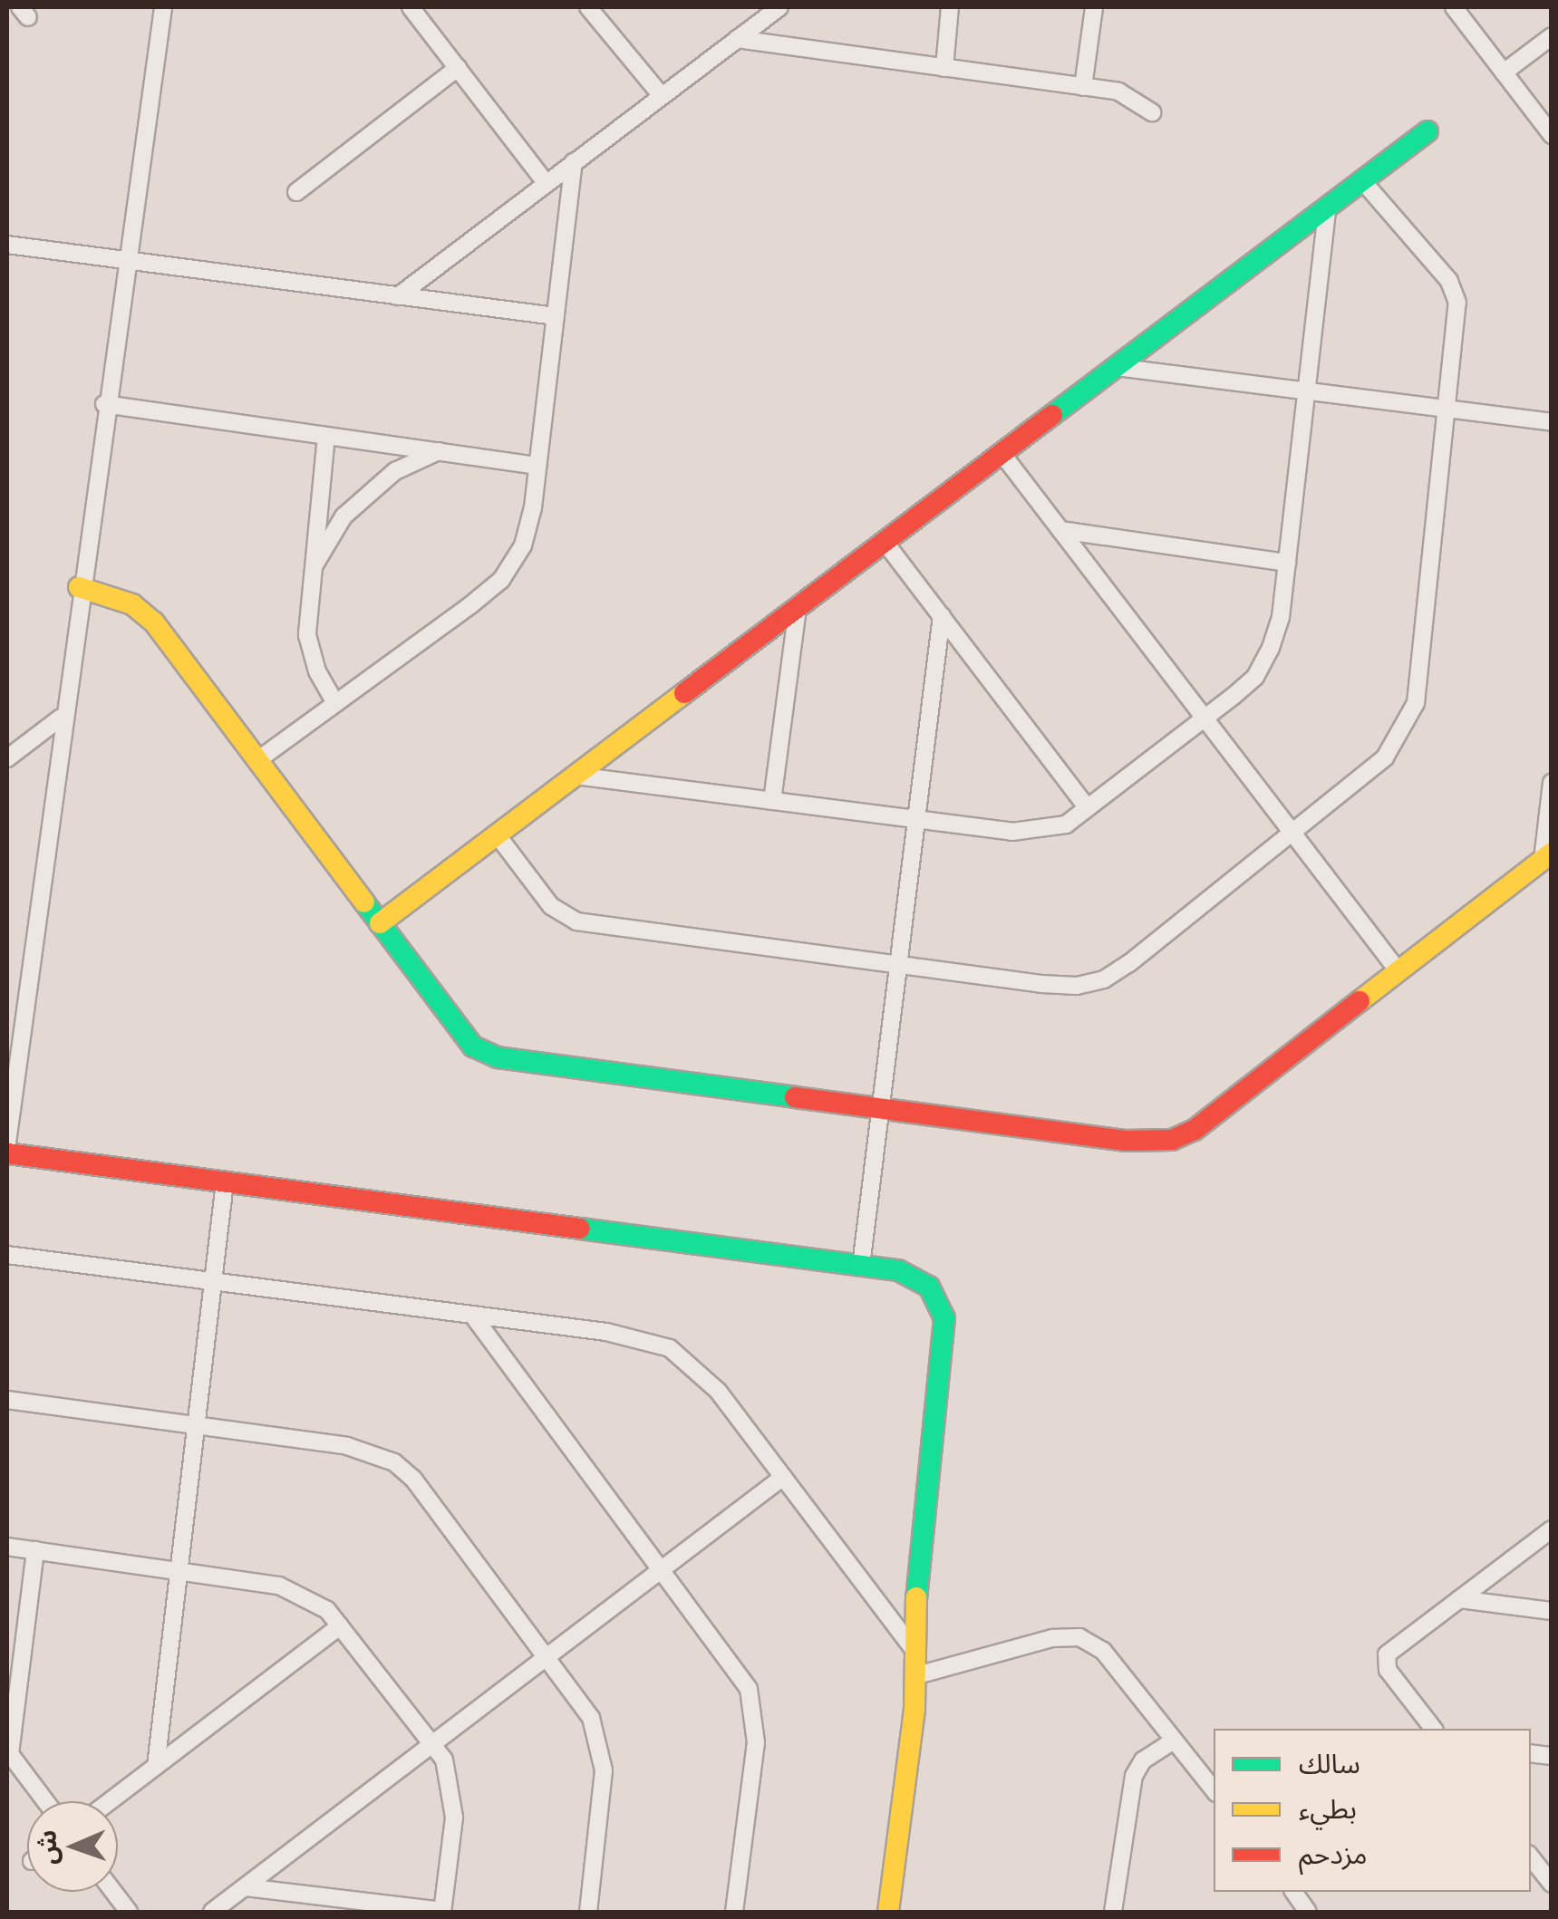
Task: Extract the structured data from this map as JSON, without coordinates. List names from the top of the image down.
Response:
{
  "legend": ["سالك", "بطيء", "مزدحم"],
  "north": "left"
}
